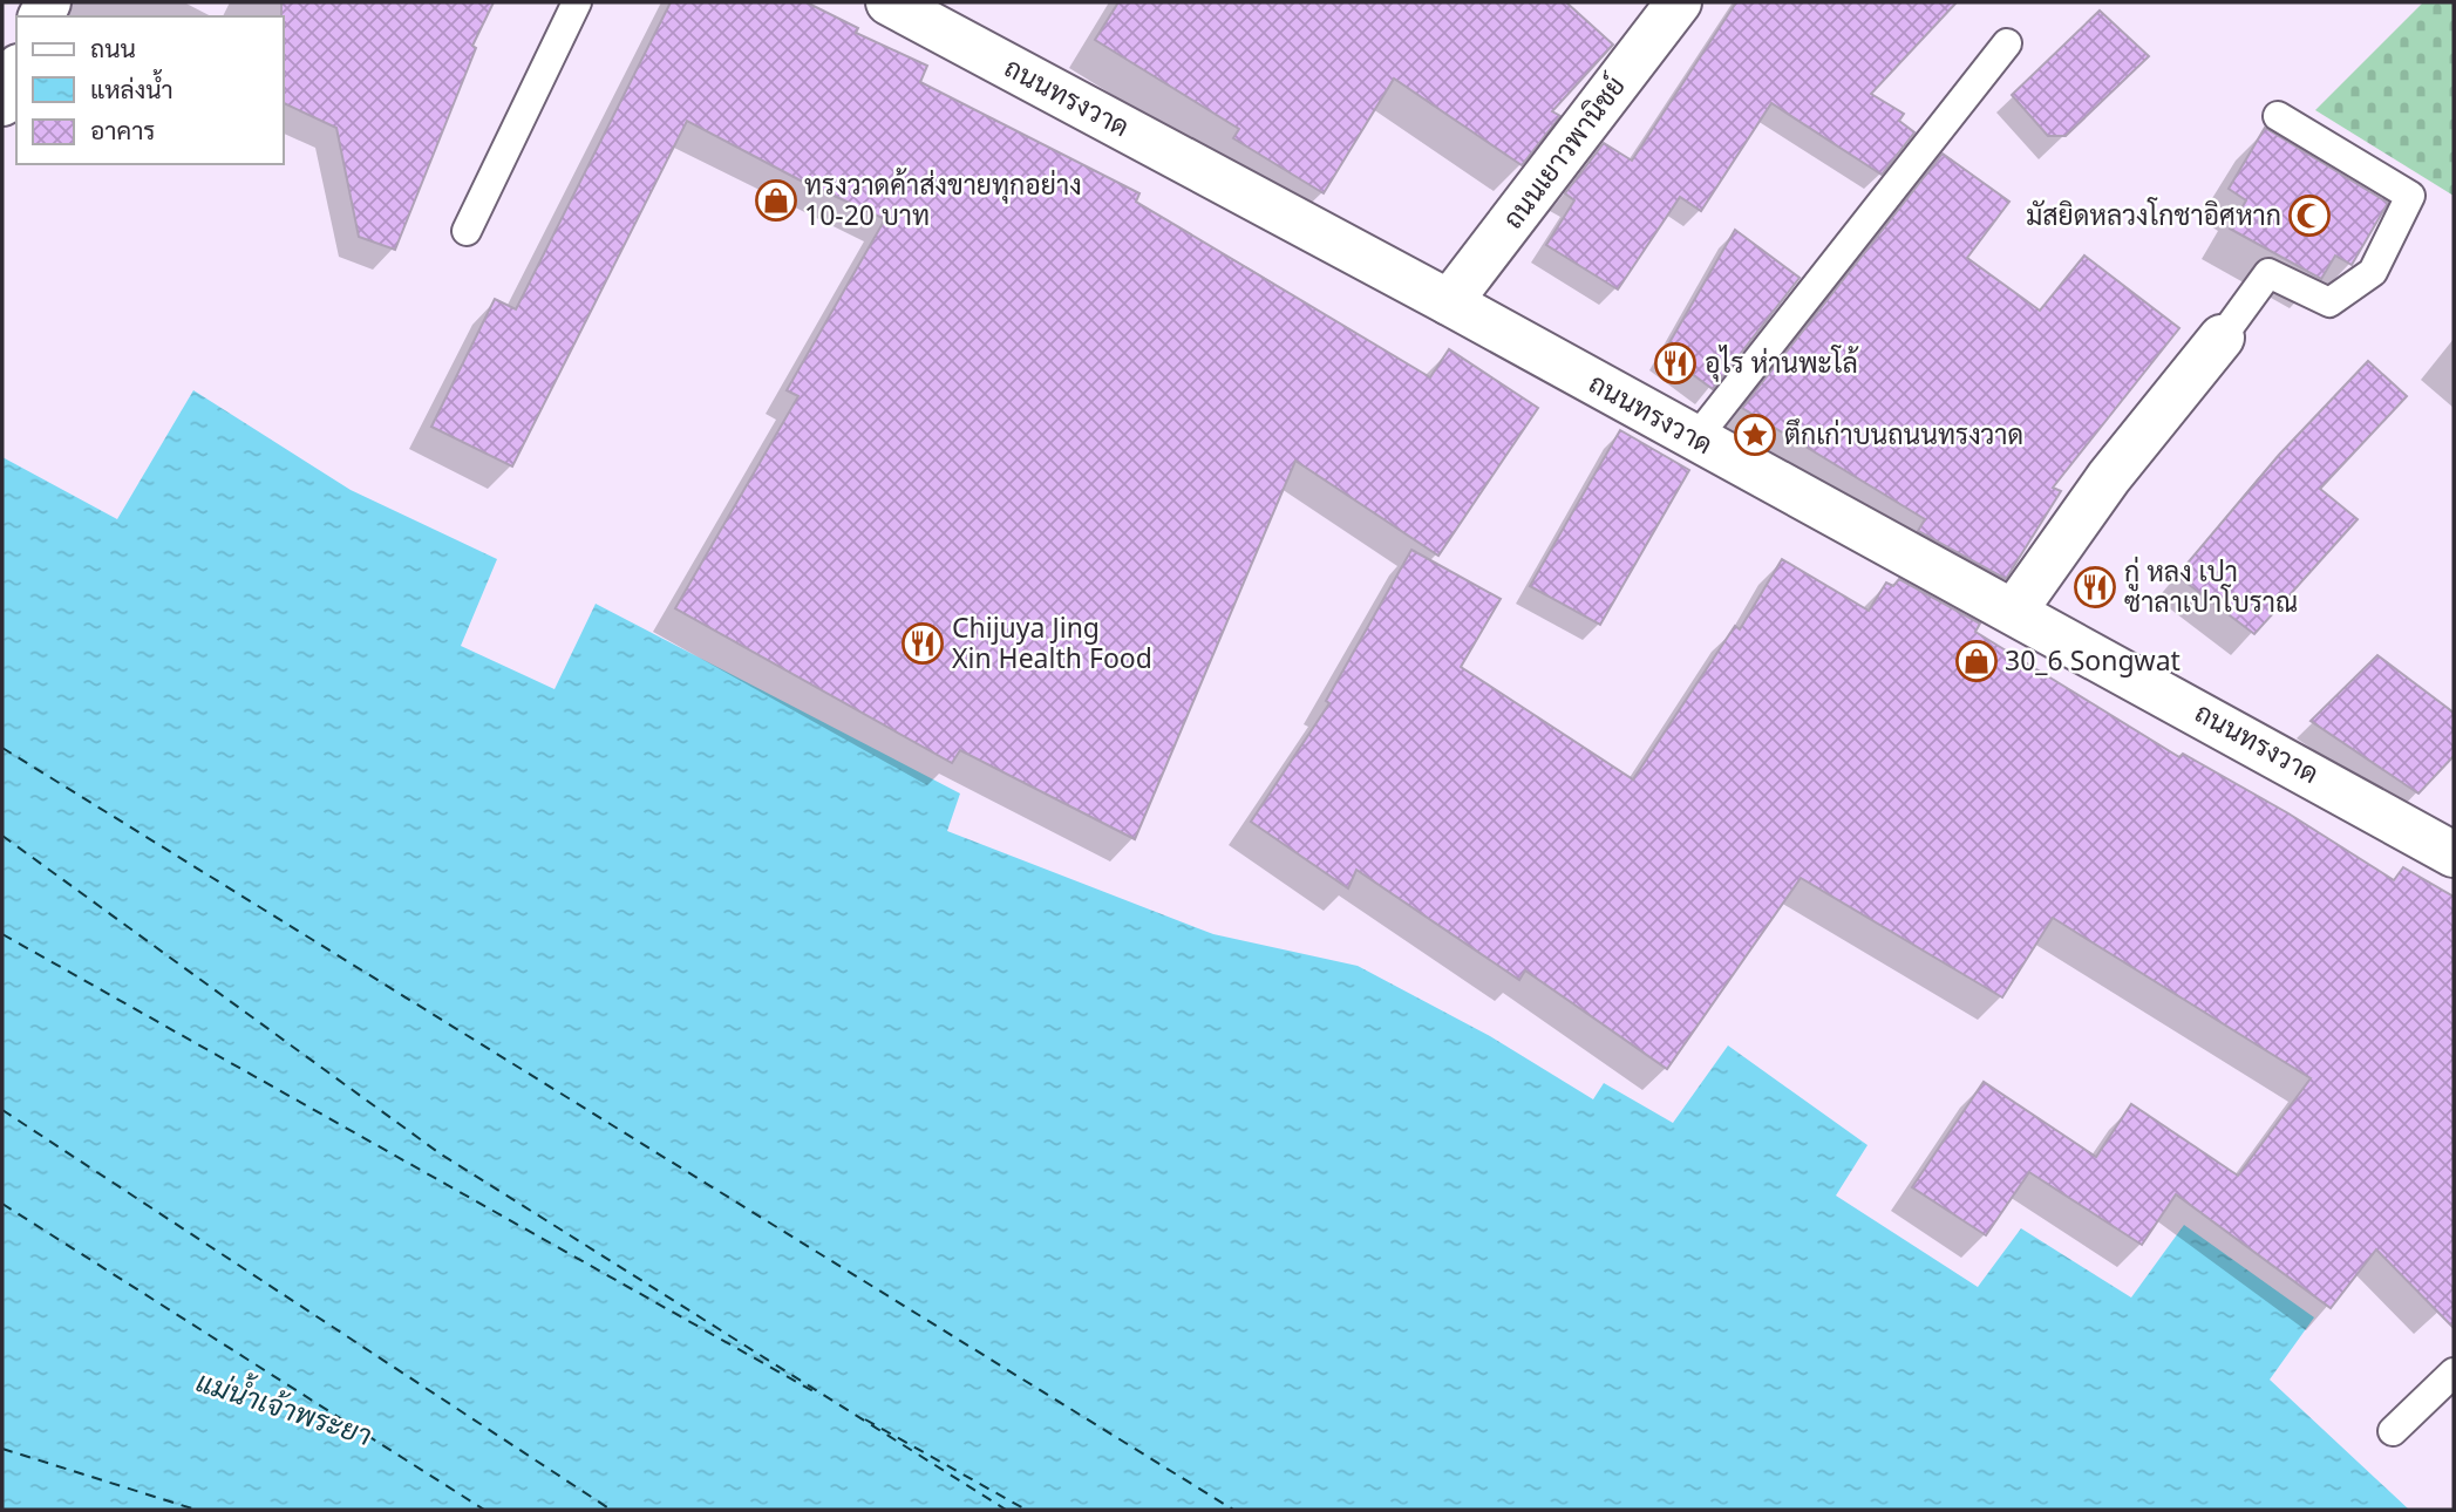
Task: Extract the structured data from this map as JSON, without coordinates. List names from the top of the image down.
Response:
{
  "streets": {
    "street": ["ถนนทรงวาด", "ถนนเยาวพานิชย์"]
  },
  "crossings": [
    ["ถนนทรงวาด", "ถนนเยาวพานิชย์"]
  ],
  "water": ["แม่น้ำเจ้าพระยา"],
  "places": {
    "shop": ["ทรงวาดค้าส่งขายทุกอย่าง 10-20 บาท", "30_6 Songwat"],
    "mosque": ["มัสยิดหลวงโกชาอิศหาก"],
    "restaurant": ["อุไร ห่านพะโล้", "กู่ หลง เปา ซาลาเปาโบราณ", "Chijuya Jing Xin Health Food"],
    "place": ["ตึกเก่าบนถนนทรงวาด"]
  },
  "legend": ["ถนน", "แหล่งน้ำ", "อาคาร"]
}
